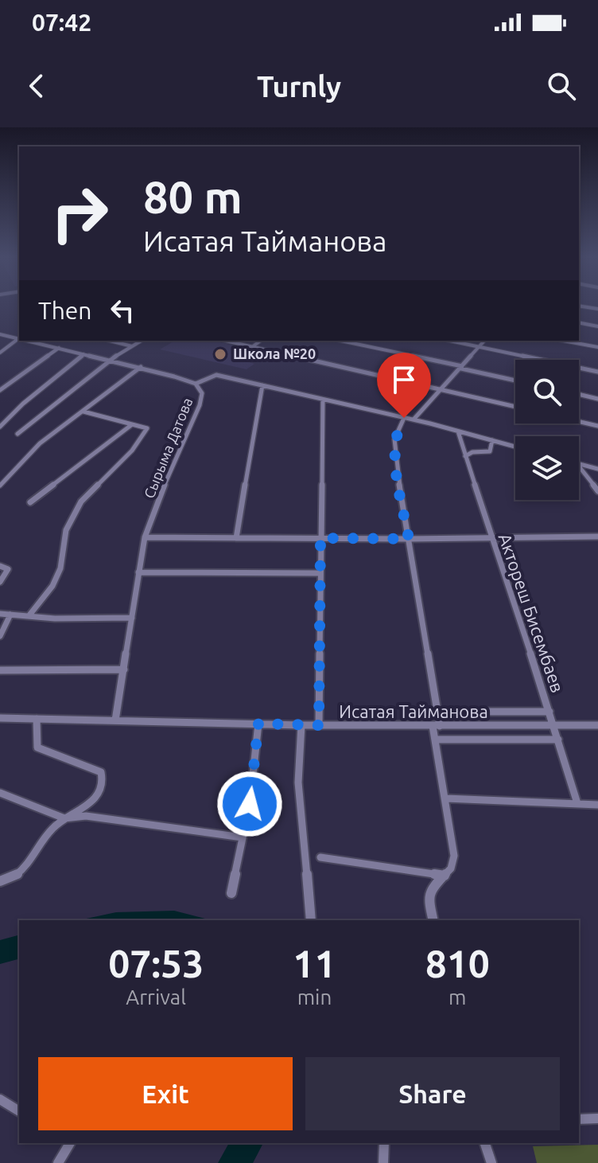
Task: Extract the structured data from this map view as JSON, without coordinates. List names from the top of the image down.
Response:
{
  "streets": {
    "street": ["Сырыма Датова", "Актореш Бисембаев", "Исатая Тайманова"]
  },
  "crossings": [
    ["Сырыма Датова", "Исатая Тайманова"],
    ["Актореш Бисембаев", "Исатая Тайманова"]
  ],
  "places": ["Школа №20"],
  "page": {
    "status": "07:42",
    "header": "Turnly",
    "turn": ["80 m", "Исатая Тайманова"],
    "then": "Then",
    "eta": [
      "07:53",
      "Arrival",
      "11",
      "min",
      "810",
      "m"
    ],
    "buttons": ["Exit", "Share"]
  }
}
